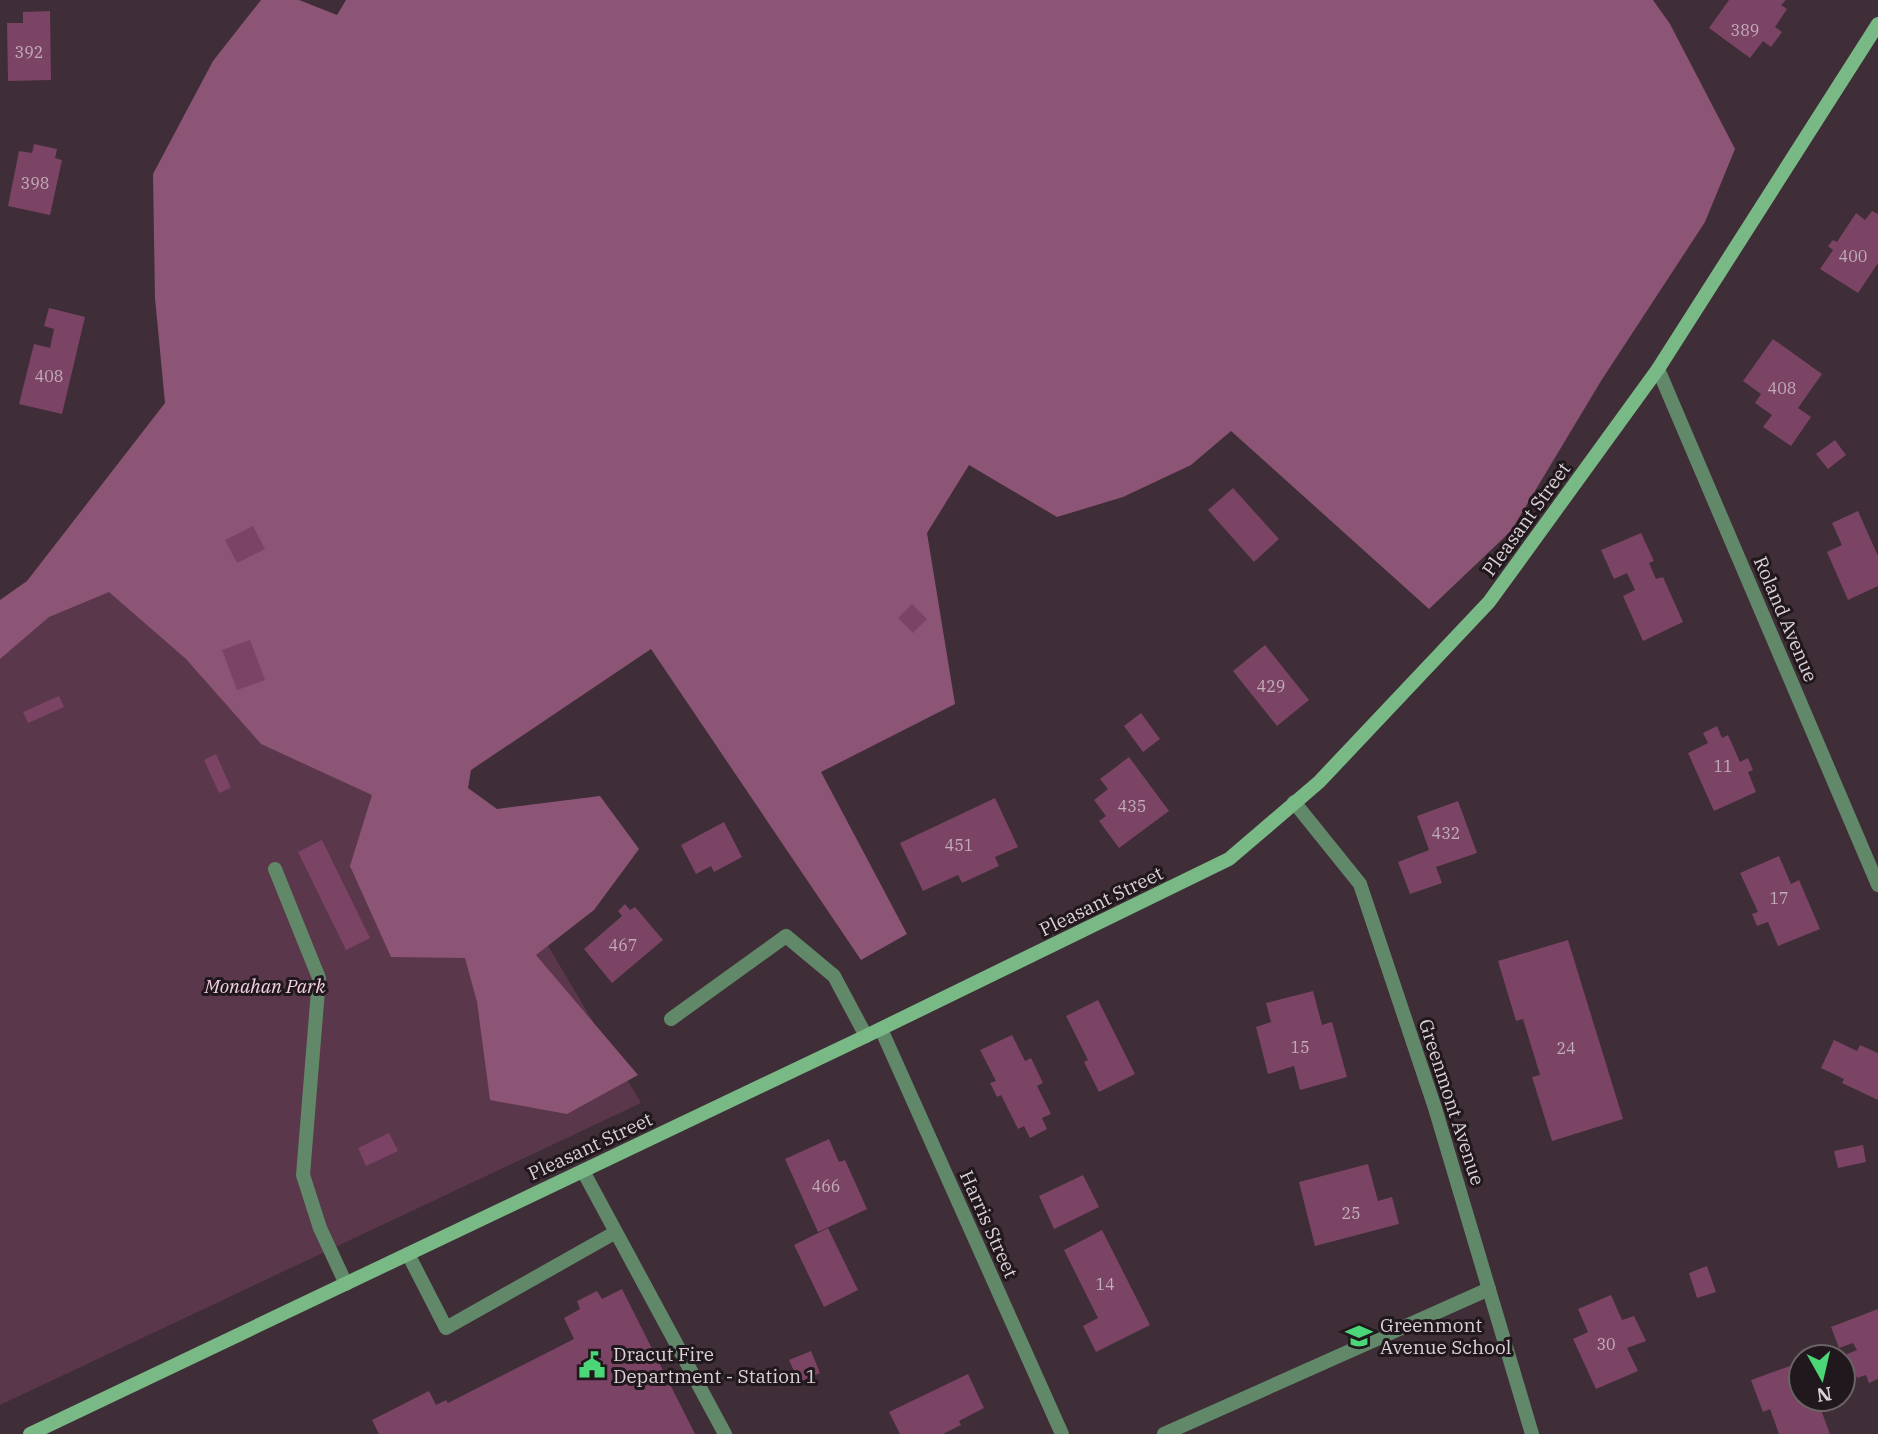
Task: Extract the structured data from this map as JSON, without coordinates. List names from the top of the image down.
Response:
{
  "streets": {
    "main road": ["Pleasant Street"],
    "street": ["Roland Avenue", "Greenmont Avenue", "Harris Street"]
  },
  "crossings": [
    ["Pleasant Street", "Roland Avenue"],
    ["Pleasant Street", "Greenmont Avenue"],
    ["Pleasant Street", "Harris Street"]
  ],
  "parks": ["Monahan Park"],
  "places": {
    "school or university": ["Greenmont Avenue School"],
    "public building": ["Dracut Fire Department - Station 1"]
  },
  "house_numbers": [
    "389",
    "392",
    "398",
    "400",
    "408",
    "408",
    "429",
    "11",
    "435",
    "432",
    "451",
    "17",
    "467",
    "15",
    "24",
    "466",
    "25",
    "14",
    "30"
  ],
  "north": "bottom"
}
